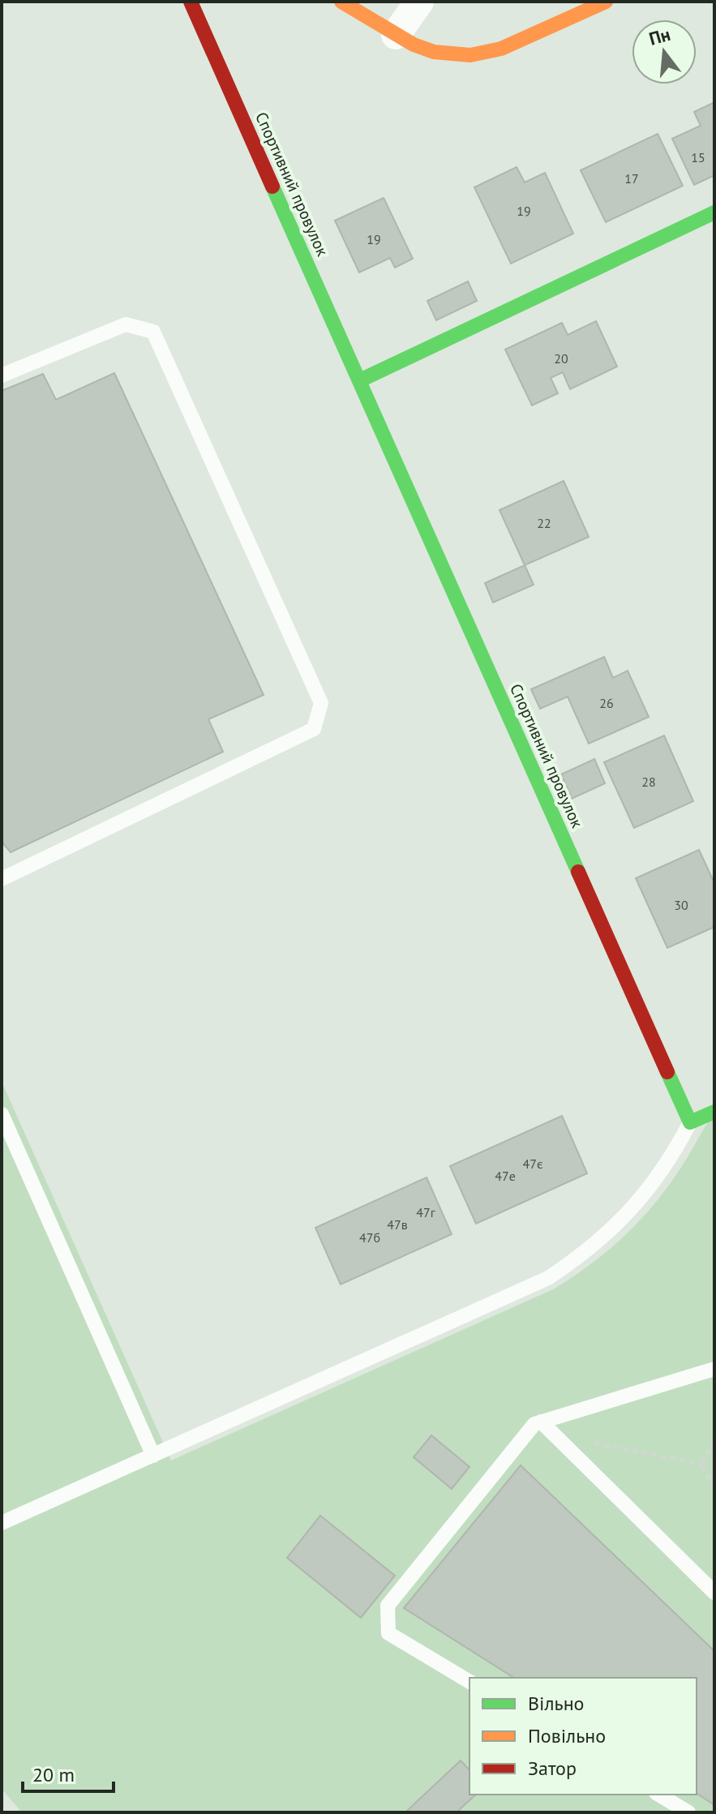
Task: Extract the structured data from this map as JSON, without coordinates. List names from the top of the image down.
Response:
{
  "streets": {
    "street": ["Спортивний провулок"]
  },
  "house_numbers": [
    "15",
    "17",
    "19",
    "19",
    "20",
    "22",
    "26",
    "28",
    "30",
    "47є",
    "47е",
    "47г",
    "47в",
    "47б"
  ],
  "legend": ["Вільно", "Повільно", "Затор"],
  "scale_bar": "20 m",
  "north": "top"
}
